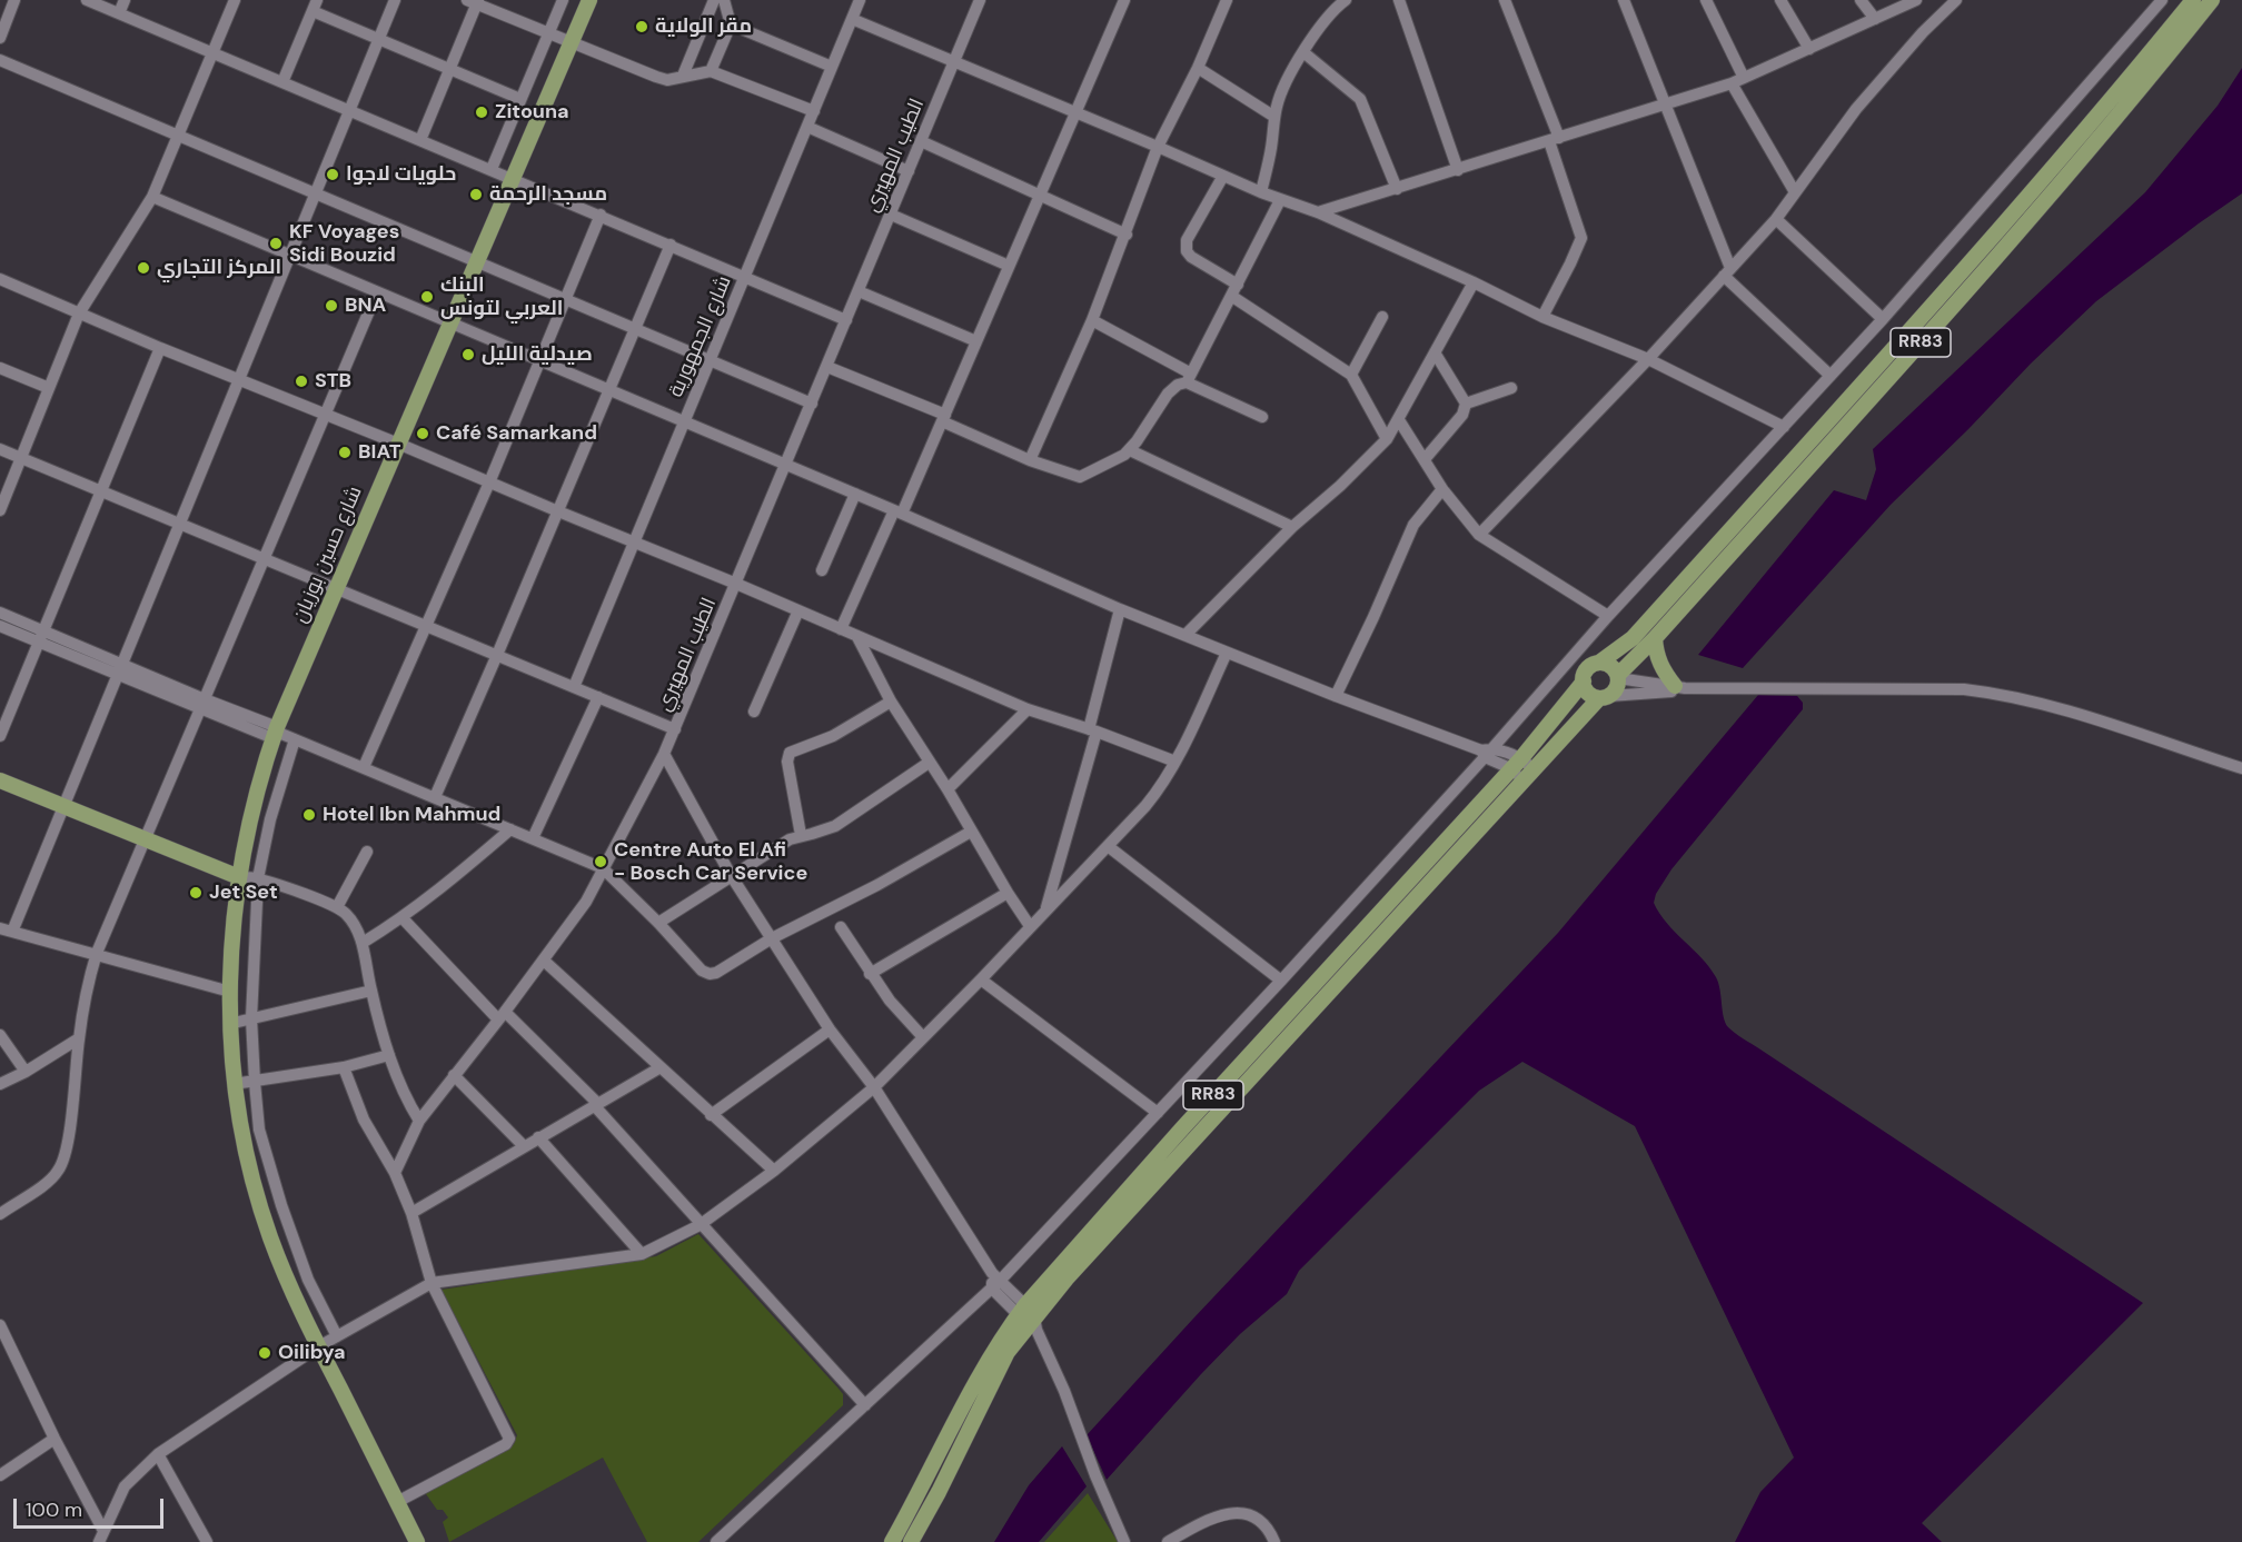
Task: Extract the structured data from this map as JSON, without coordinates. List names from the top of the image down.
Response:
{
  "streets": {
    "main road": ["RR83", "شارع حسين بوزيان"],
    "street": ["الطيب المهيري", "شارع الجمهورية"]
  },
  "places": [
    "مقر الولاية",
    "Zitouna",
    "حلويات لاجوا",
    "مسجد الرحمة",
    "KF Voyages Sidi Bouzid",
    "المركز التجاري",
    "البنك العربي لتونس",
    "BNA",
    "صيدلية الليل",
    "STB",
    "Café Samarkand",
    "BIAT",
    "Hotel Ibn Mahmud",
    "Centre Auto El Afi - Bosch Car Service",
    "Jet Set",
    "Oilibya"
  ],
  "scale_bar": "100 m"
}
